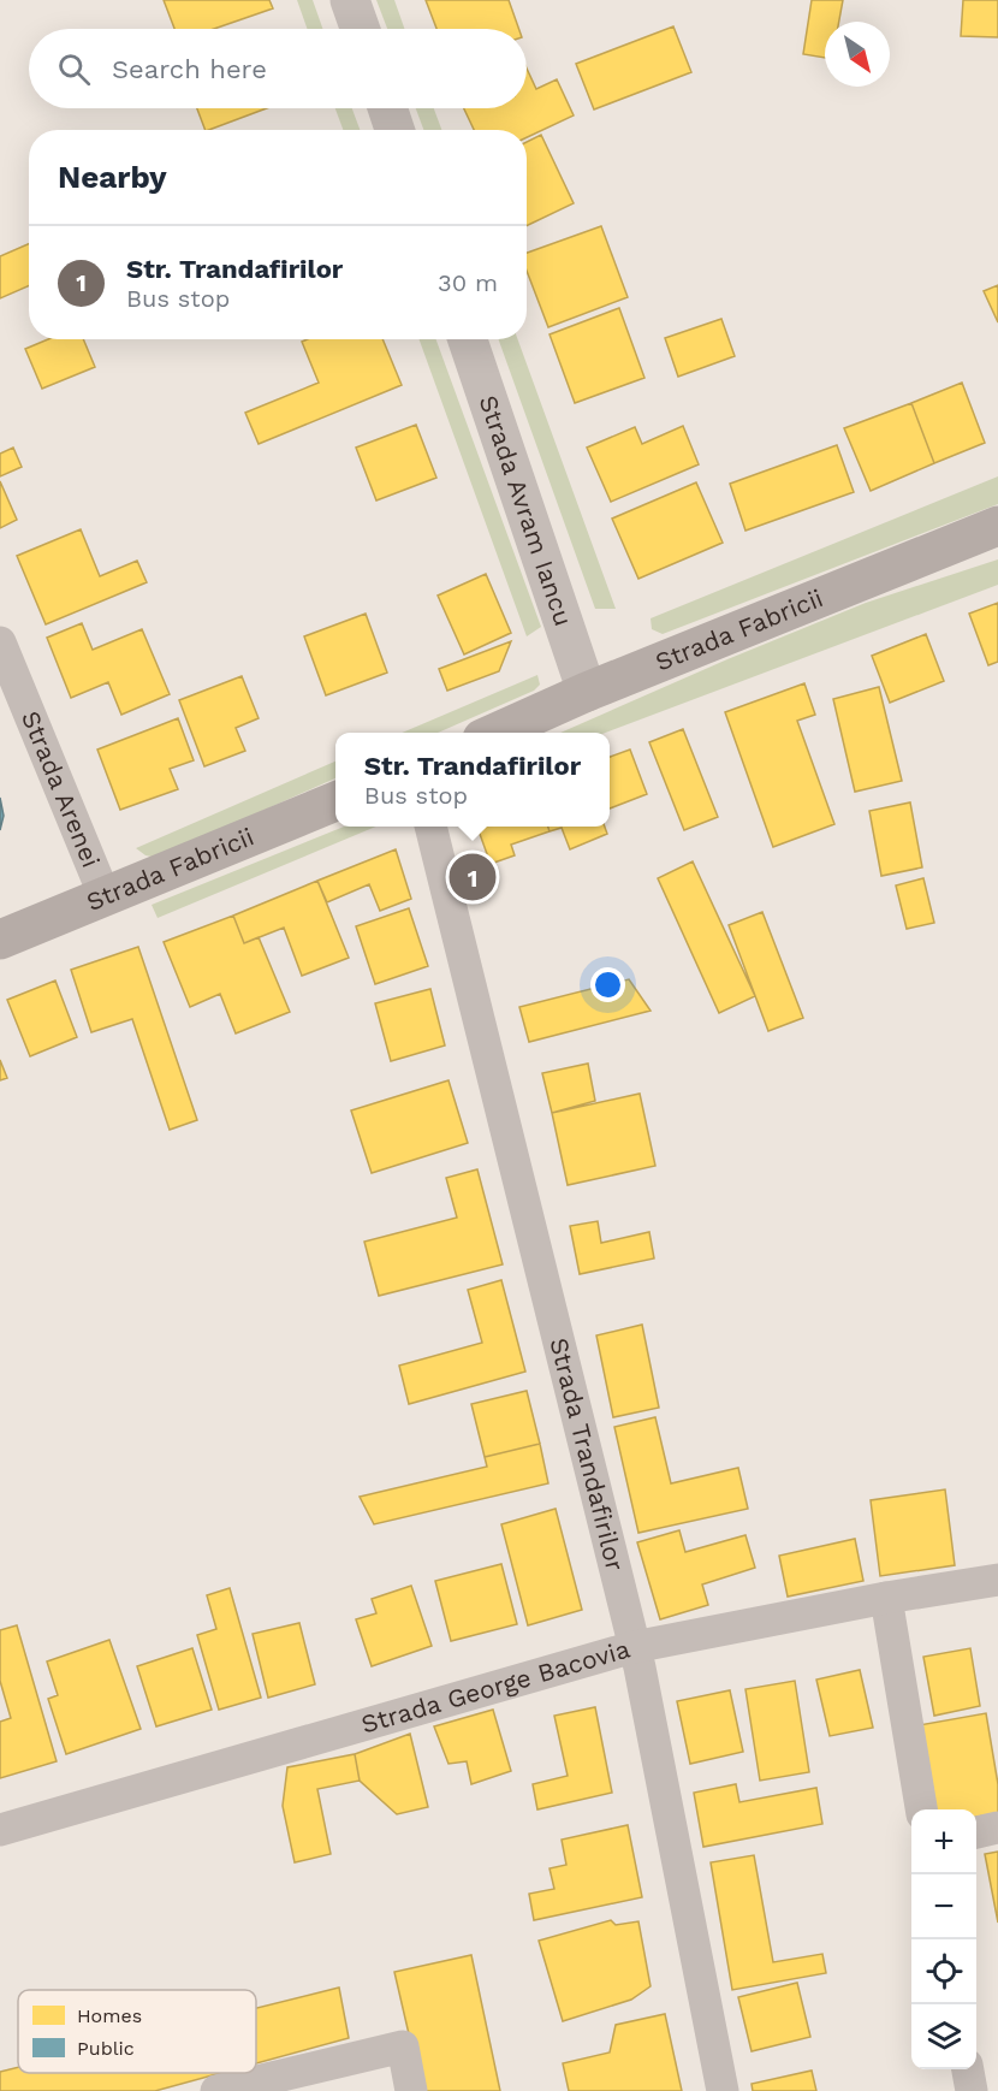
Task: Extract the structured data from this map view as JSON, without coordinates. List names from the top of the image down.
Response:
{
  "streets": {
    "main road": ["Strada Fabricii"],
    "street": [
      "Strada Avram Iancu",
      "Strada Arenei",
      "Strada Trandafirilor",
      "Strada George Bacovia"
    ]
  },
  "crossings": [
    ["Strada Avram Iancu", "Strada Fabricii"],
    ["Strada Fabricii", "Strada Arenei"],
    ["Strada Trandafirilor", "Strada George Bacovia"]
  ],
  "legend": ["Homes", "Public"],
  "north": "bottom right",
  "page": {
    "search": "Search here",
    "heading": "Nearby",
    "list": [
      {
        "mark": "1",
        "name": "Str. Trandafirilor",
        "note": "Bus stop",
        "value": "30 m"
      }
    ],
    "popup": ["Str. Trandafirilor", "Bus stop"],
    "pins": "1",
    "map_buttons": ["+", "−"]
  }
}
